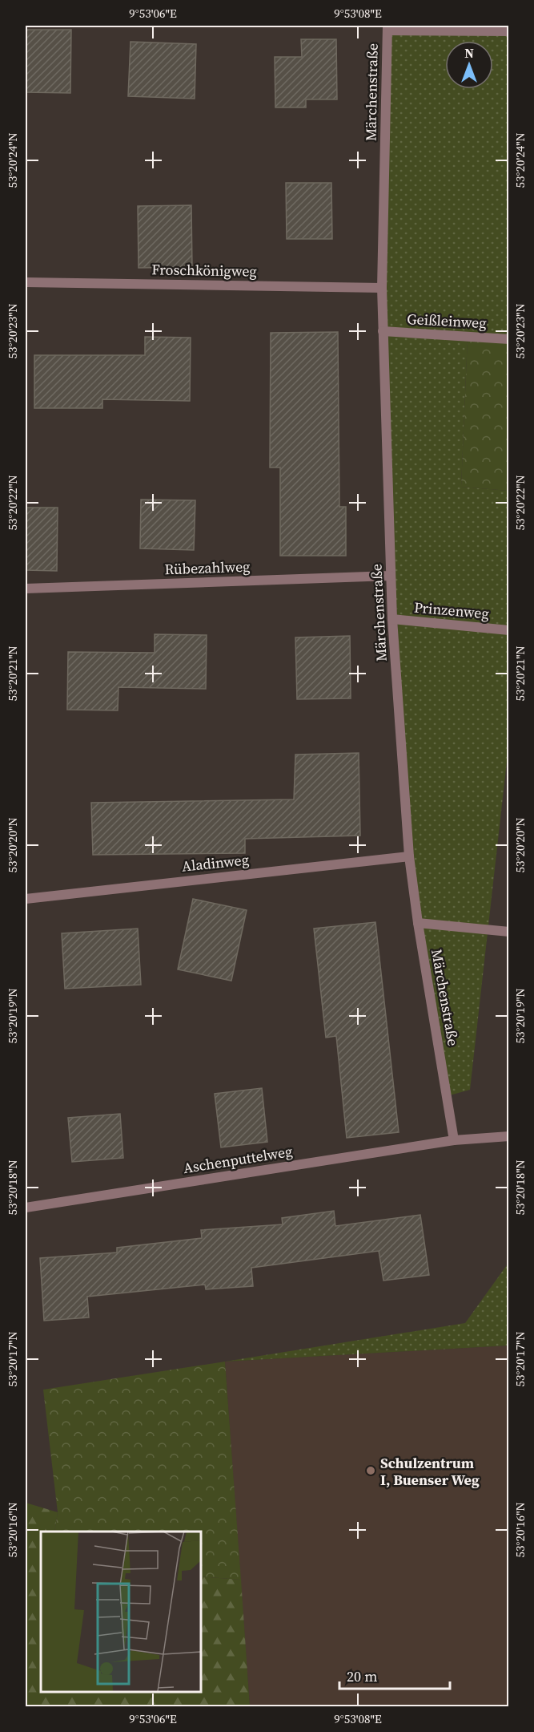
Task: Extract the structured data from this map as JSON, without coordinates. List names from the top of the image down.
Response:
{
  "streets": {
    "street": [
      "Märchenstraße",
      "Froschkönigweg",
      "Geißleinweg",
      "Rübezahlweg",
      "Prinzenweg",
      "Aladinweg",
      "Aschenputtelweg"
    ]
  },
  "crossings": [
    ["Märchenstraße", "Froschkönigweg"],
    ["Märchenstraße", "Geißleinweg"],
    ["Märchenstraße", "Rübezahlweg"],
    ["Märchenstraße", "Prinzenweg"],
    ["Märchenstraße", "Aladinweg"],
    ["Märchenstraße", "Aschenputtelweg"]
  ],
  "places": ["Schulzentrum I, Buenser Weg"],
  "scale_bar": "20 m",
  "north": "top",
  "coordinates": [
    "9°53'06\"E",
    "9°53'08\"E",
    "53°20'24\"N",
    "53°20'23\"N",
    "53°20'22\"N",
    "53°20'21\"N",
    "53°20'20\"N",
    "53°20'19\"N",
    "53°20'18\"N",
    "53°20'17\"N",
    "53°20'16\"N"
  ]
}
